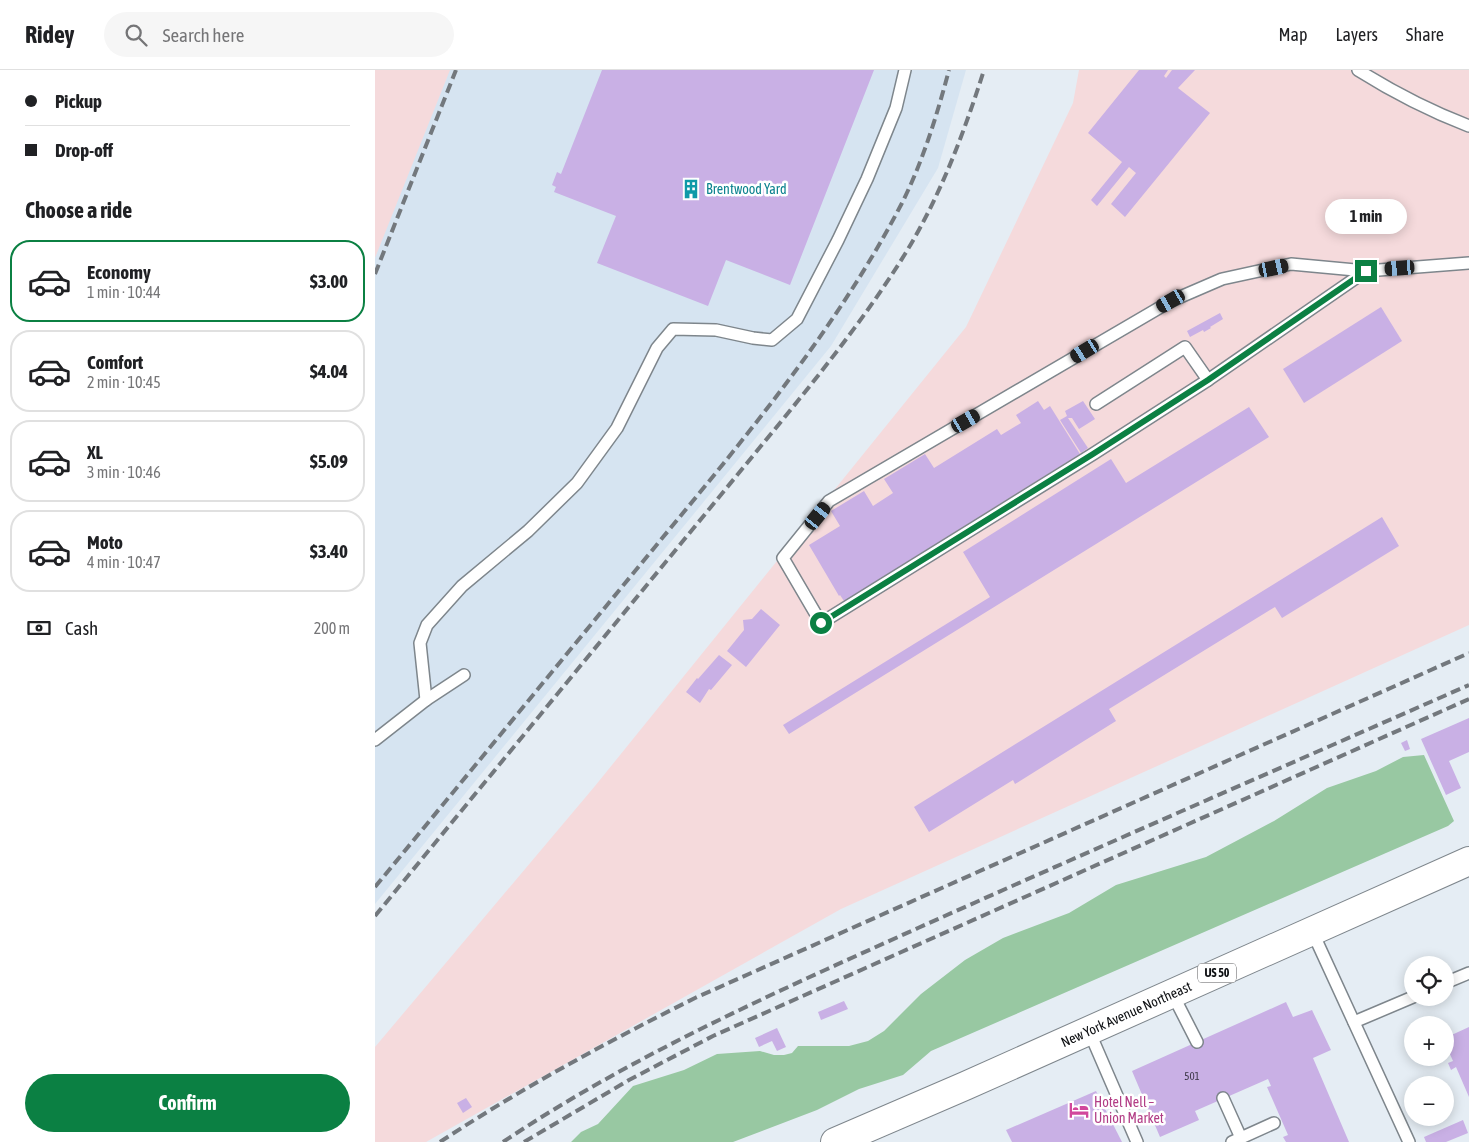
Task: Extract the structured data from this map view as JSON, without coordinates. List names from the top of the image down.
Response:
{
  "streets": {
    "highway": ["US 50", "New York Avenue Northeast"]
  },
  "places": {
    "building": ["Brentwood Yard"],
    "hotel": ["Hotel Nell – Union Market"]
  },
  "house_numbers": ["501"],
  "page": {
    "header": "Ridey",
    "search": "Search here",
    "nav": ["Map", "Layers", "Share"],
    "banner": ["Pickup", "Drop-off"],
    "heading": "Choose a ride",
    "bubble": "1 min",
    "list": [
      {
        "name": "Economy",
        "note": "1 min · 10:44",
        "value": "$3.00"
      },
      {
        "name": "Comfort",
        "note": "2 min · 10:45",
        "value": "$4.04"
      },
      {
        "name": "XL",
        "note": "3 min · 10:46",
        "value": "$5.09"
      },
      {
        "name": "Moto",
        "note": "4 min · 10:47",
        "value": "$3.40"
      }
    ],
    "pay": ["Cash", "200 m"],
    "map_buttons": ["+", "−"],
    "buttons": "Confirm"
  }
}
